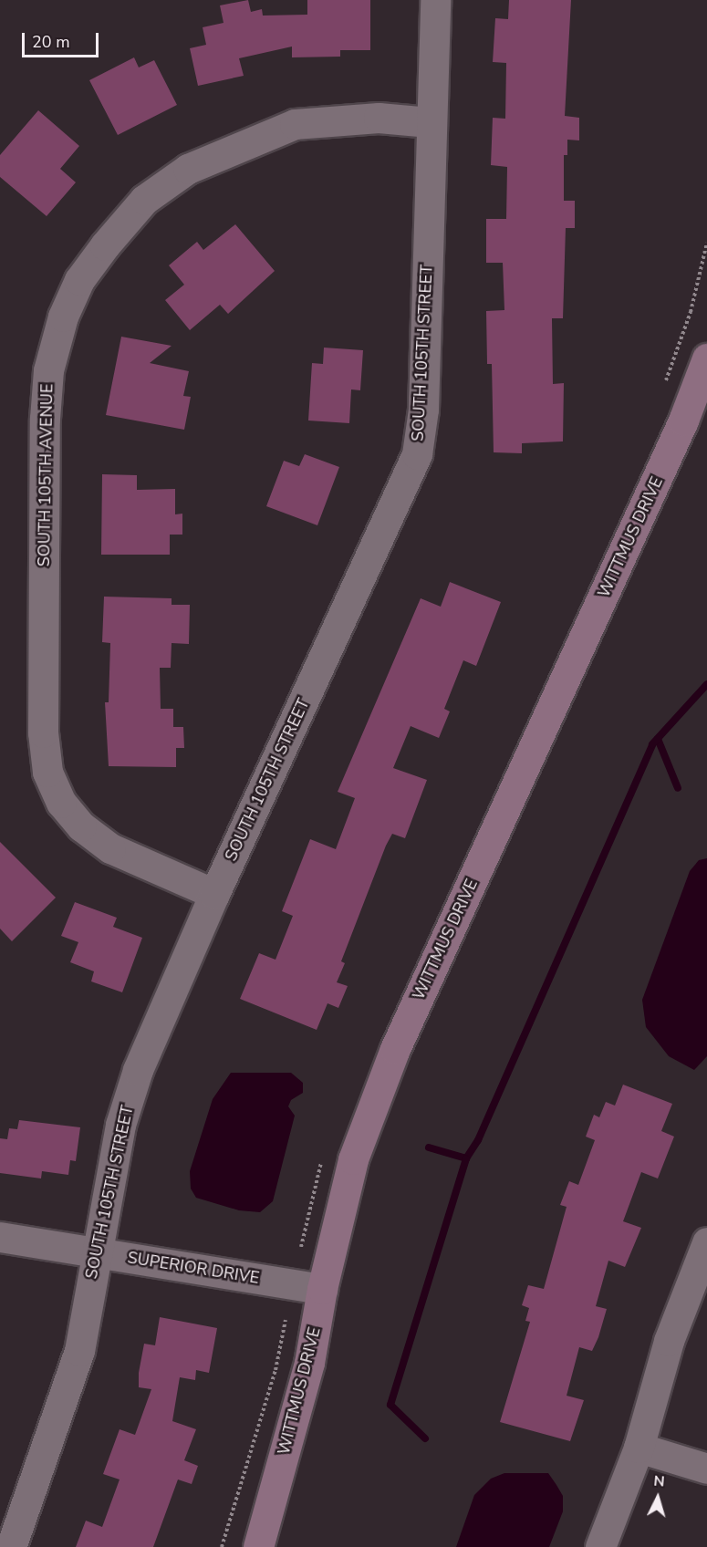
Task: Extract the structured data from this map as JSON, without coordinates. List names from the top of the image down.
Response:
{
  "streets": {
    "street": [
      "SOUTH 105TH STREET",
      "SOUTH 105TH AVENUE",
      "WITTMUS DRIVE",
      "SUPERIOR DRIVE"
    ]
  },
  "crossings": [
    ["SOUTH 105TH STREET", "SOUTH 105TH AVENUE"],
    ["SOUTH 105TH STREET", "SUPERIOR DRIVE"],
    ["WITTMUS DRIVE", "SUPERIOR DRIVE"]
  ],
  "scale_bar": "20 m",
  "north": "top"
}
